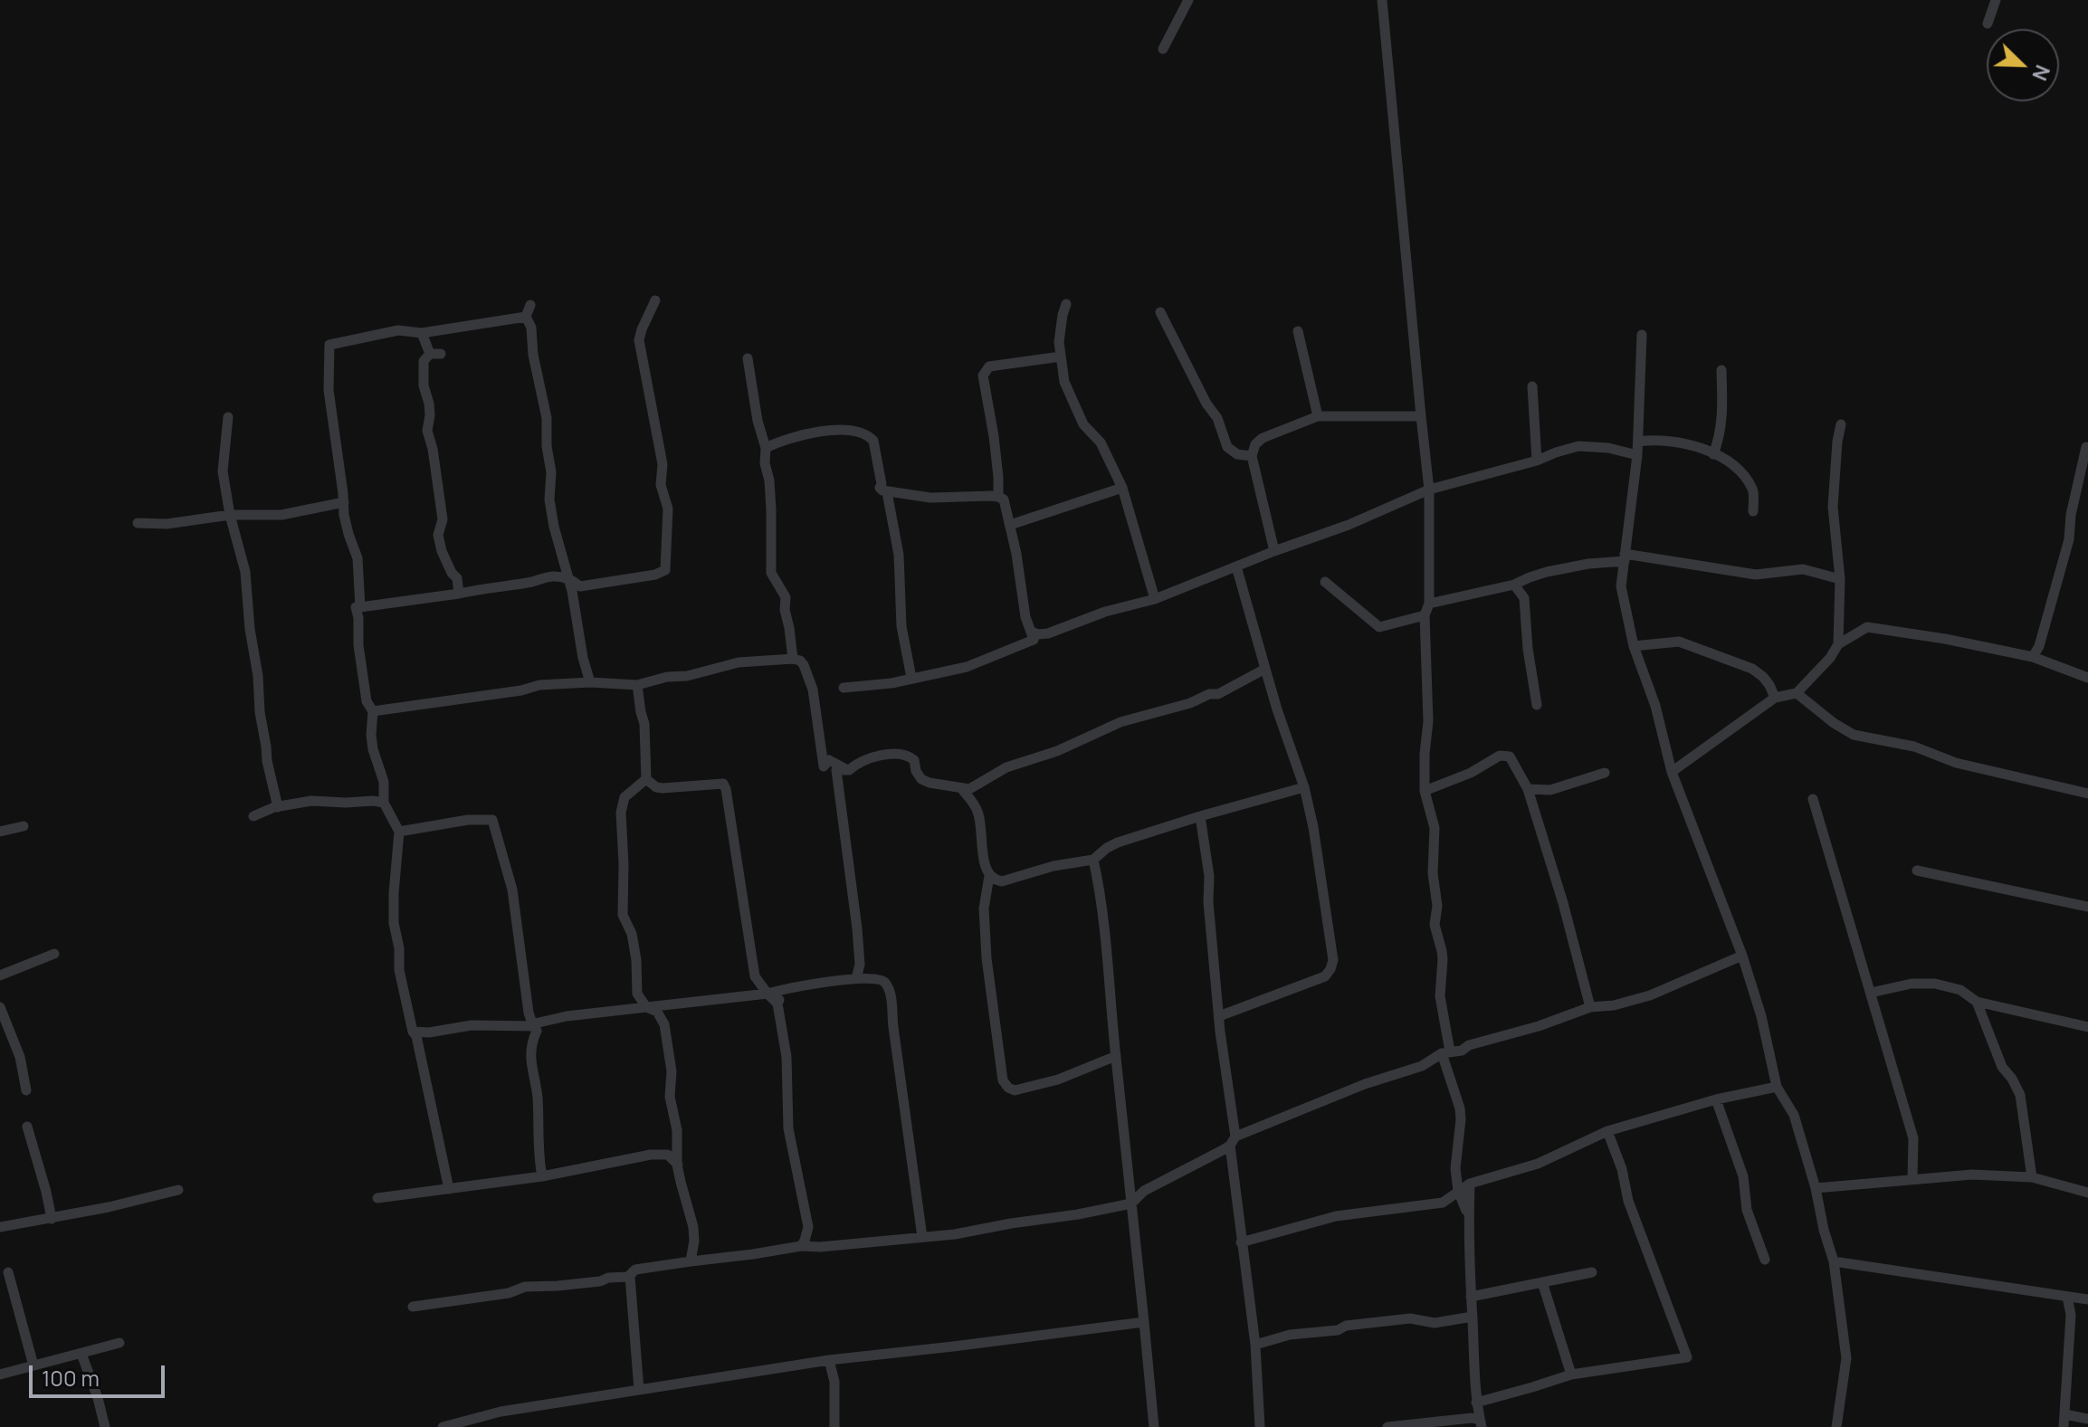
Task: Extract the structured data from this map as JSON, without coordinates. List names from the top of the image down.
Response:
{
  "scale_bar": "100 m",
  "north": "bottom right"
}
